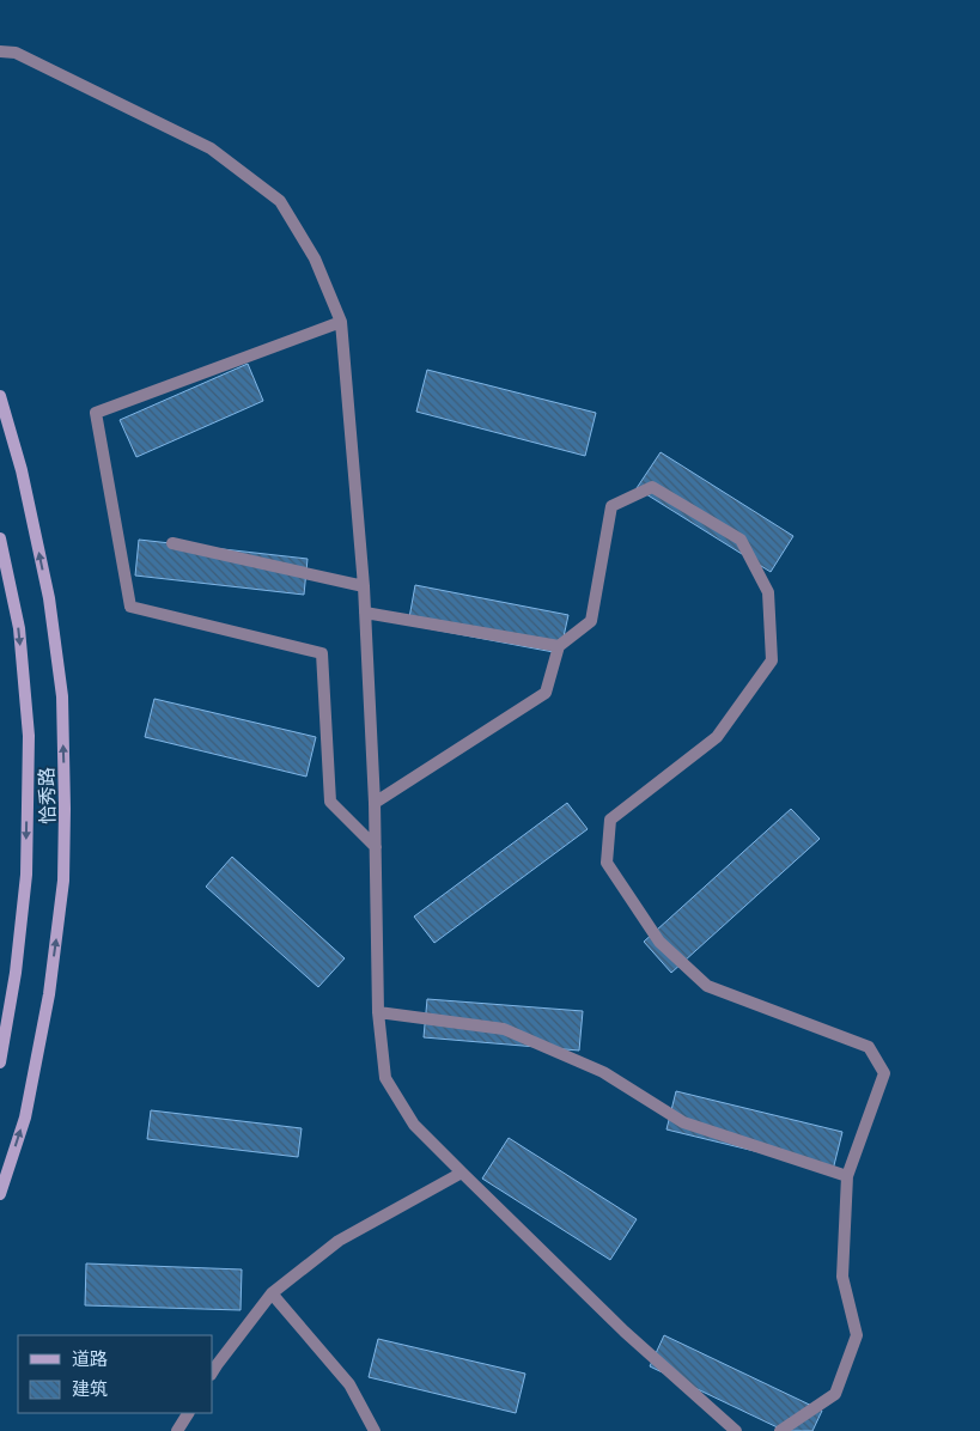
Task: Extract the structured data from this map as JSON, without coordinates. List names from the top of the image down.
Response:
{
  "streets": {
    "main road": ["恰秀路"]
  },
  "legend": ["道路", "建筑"]
}
